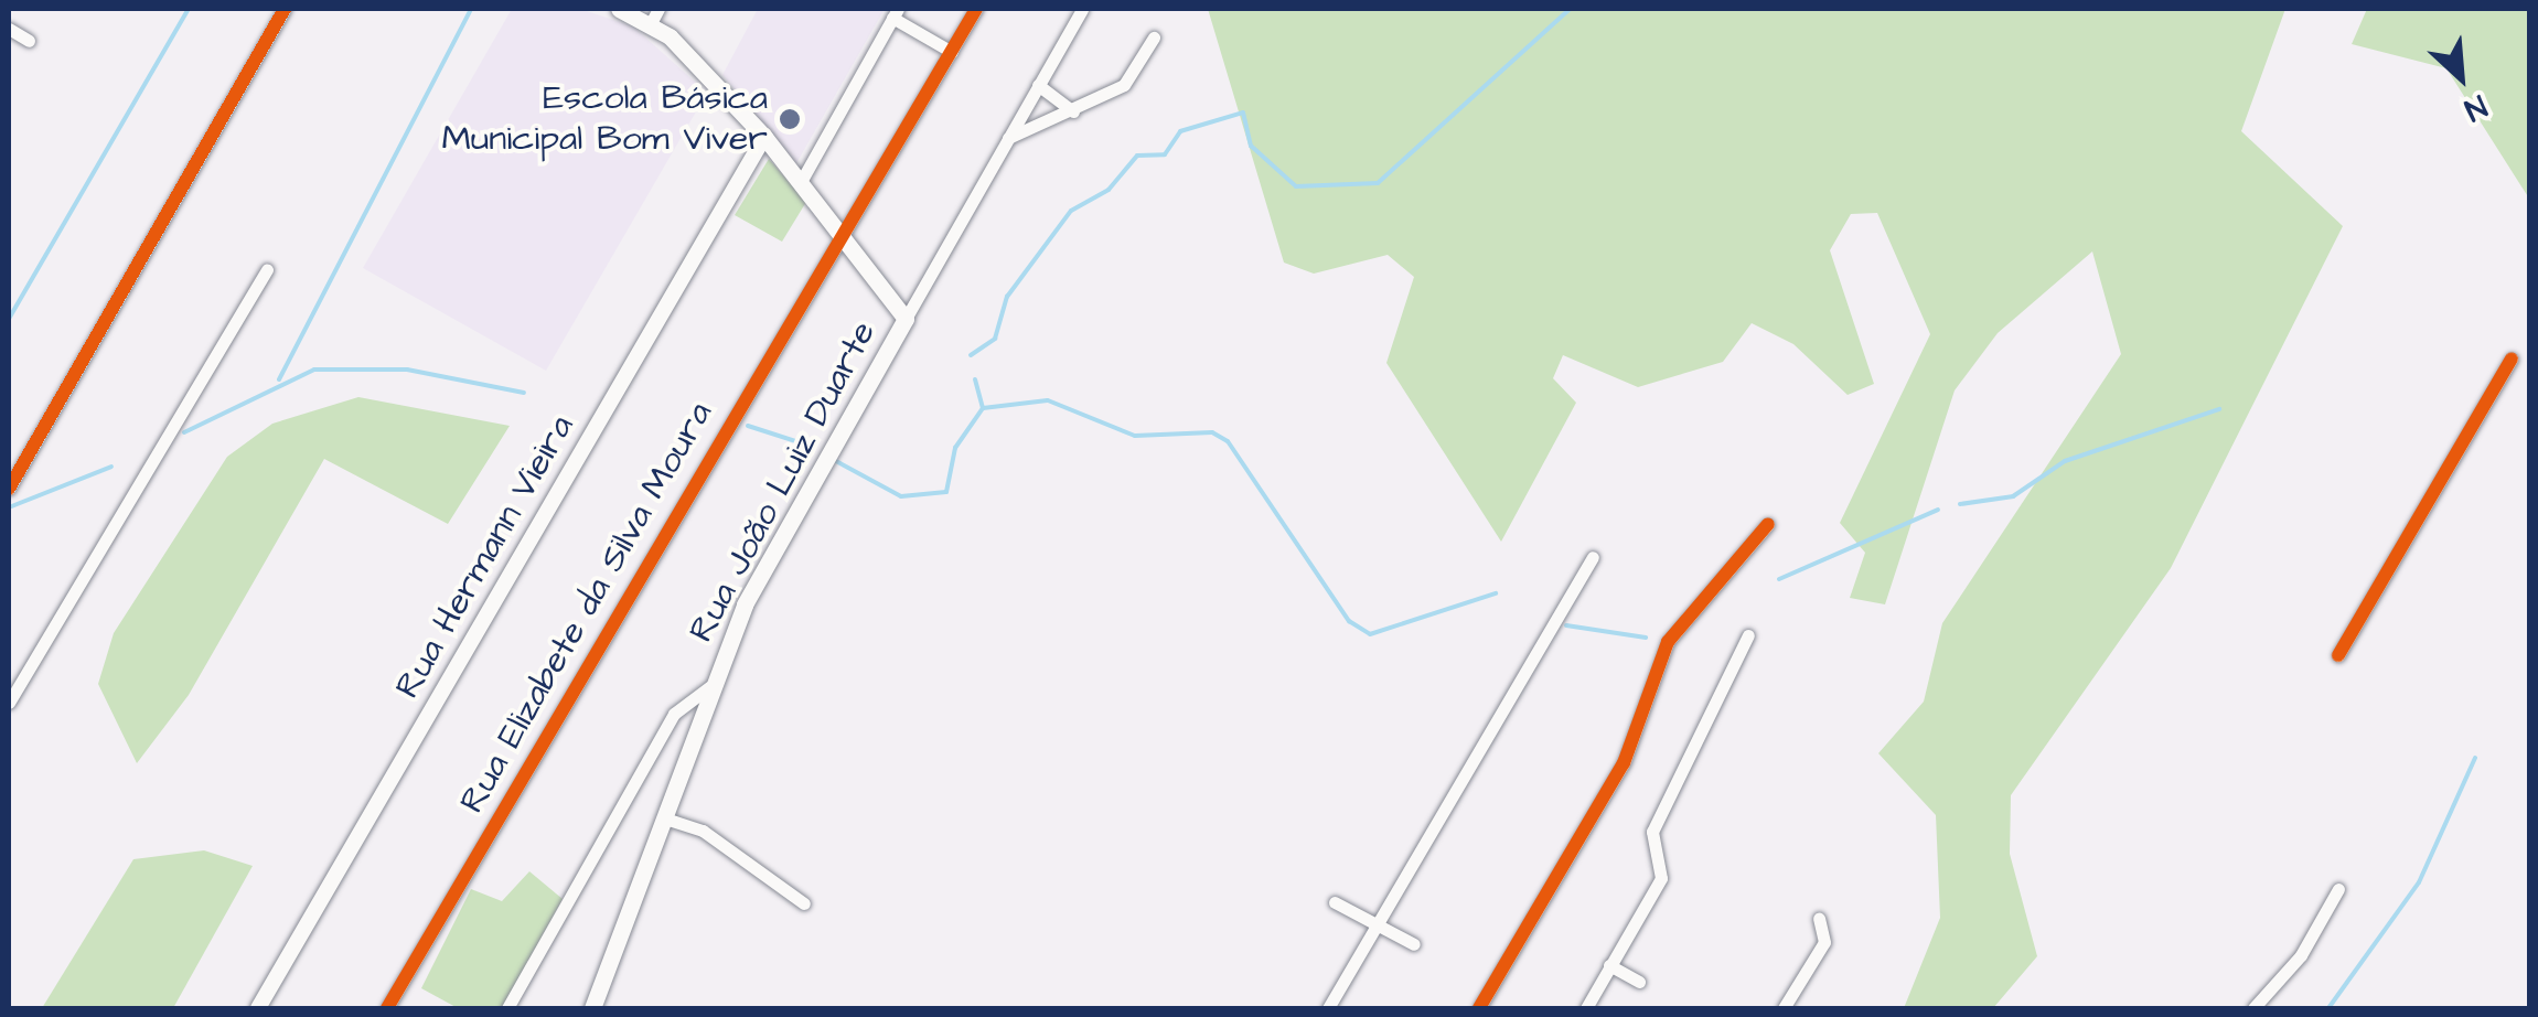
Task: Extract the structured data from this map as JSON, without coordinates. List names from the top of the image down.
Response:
{
  "streets": {
    "main road": ["Rua João Luiz Duarte"],
    "street": ["Rua Hermann Vieira", "Rua Elizabete da Silva Moura"]
  },
  "places": ["Escola Básica Municipal Bom Viver"],
  "north": "bottom right"
}
